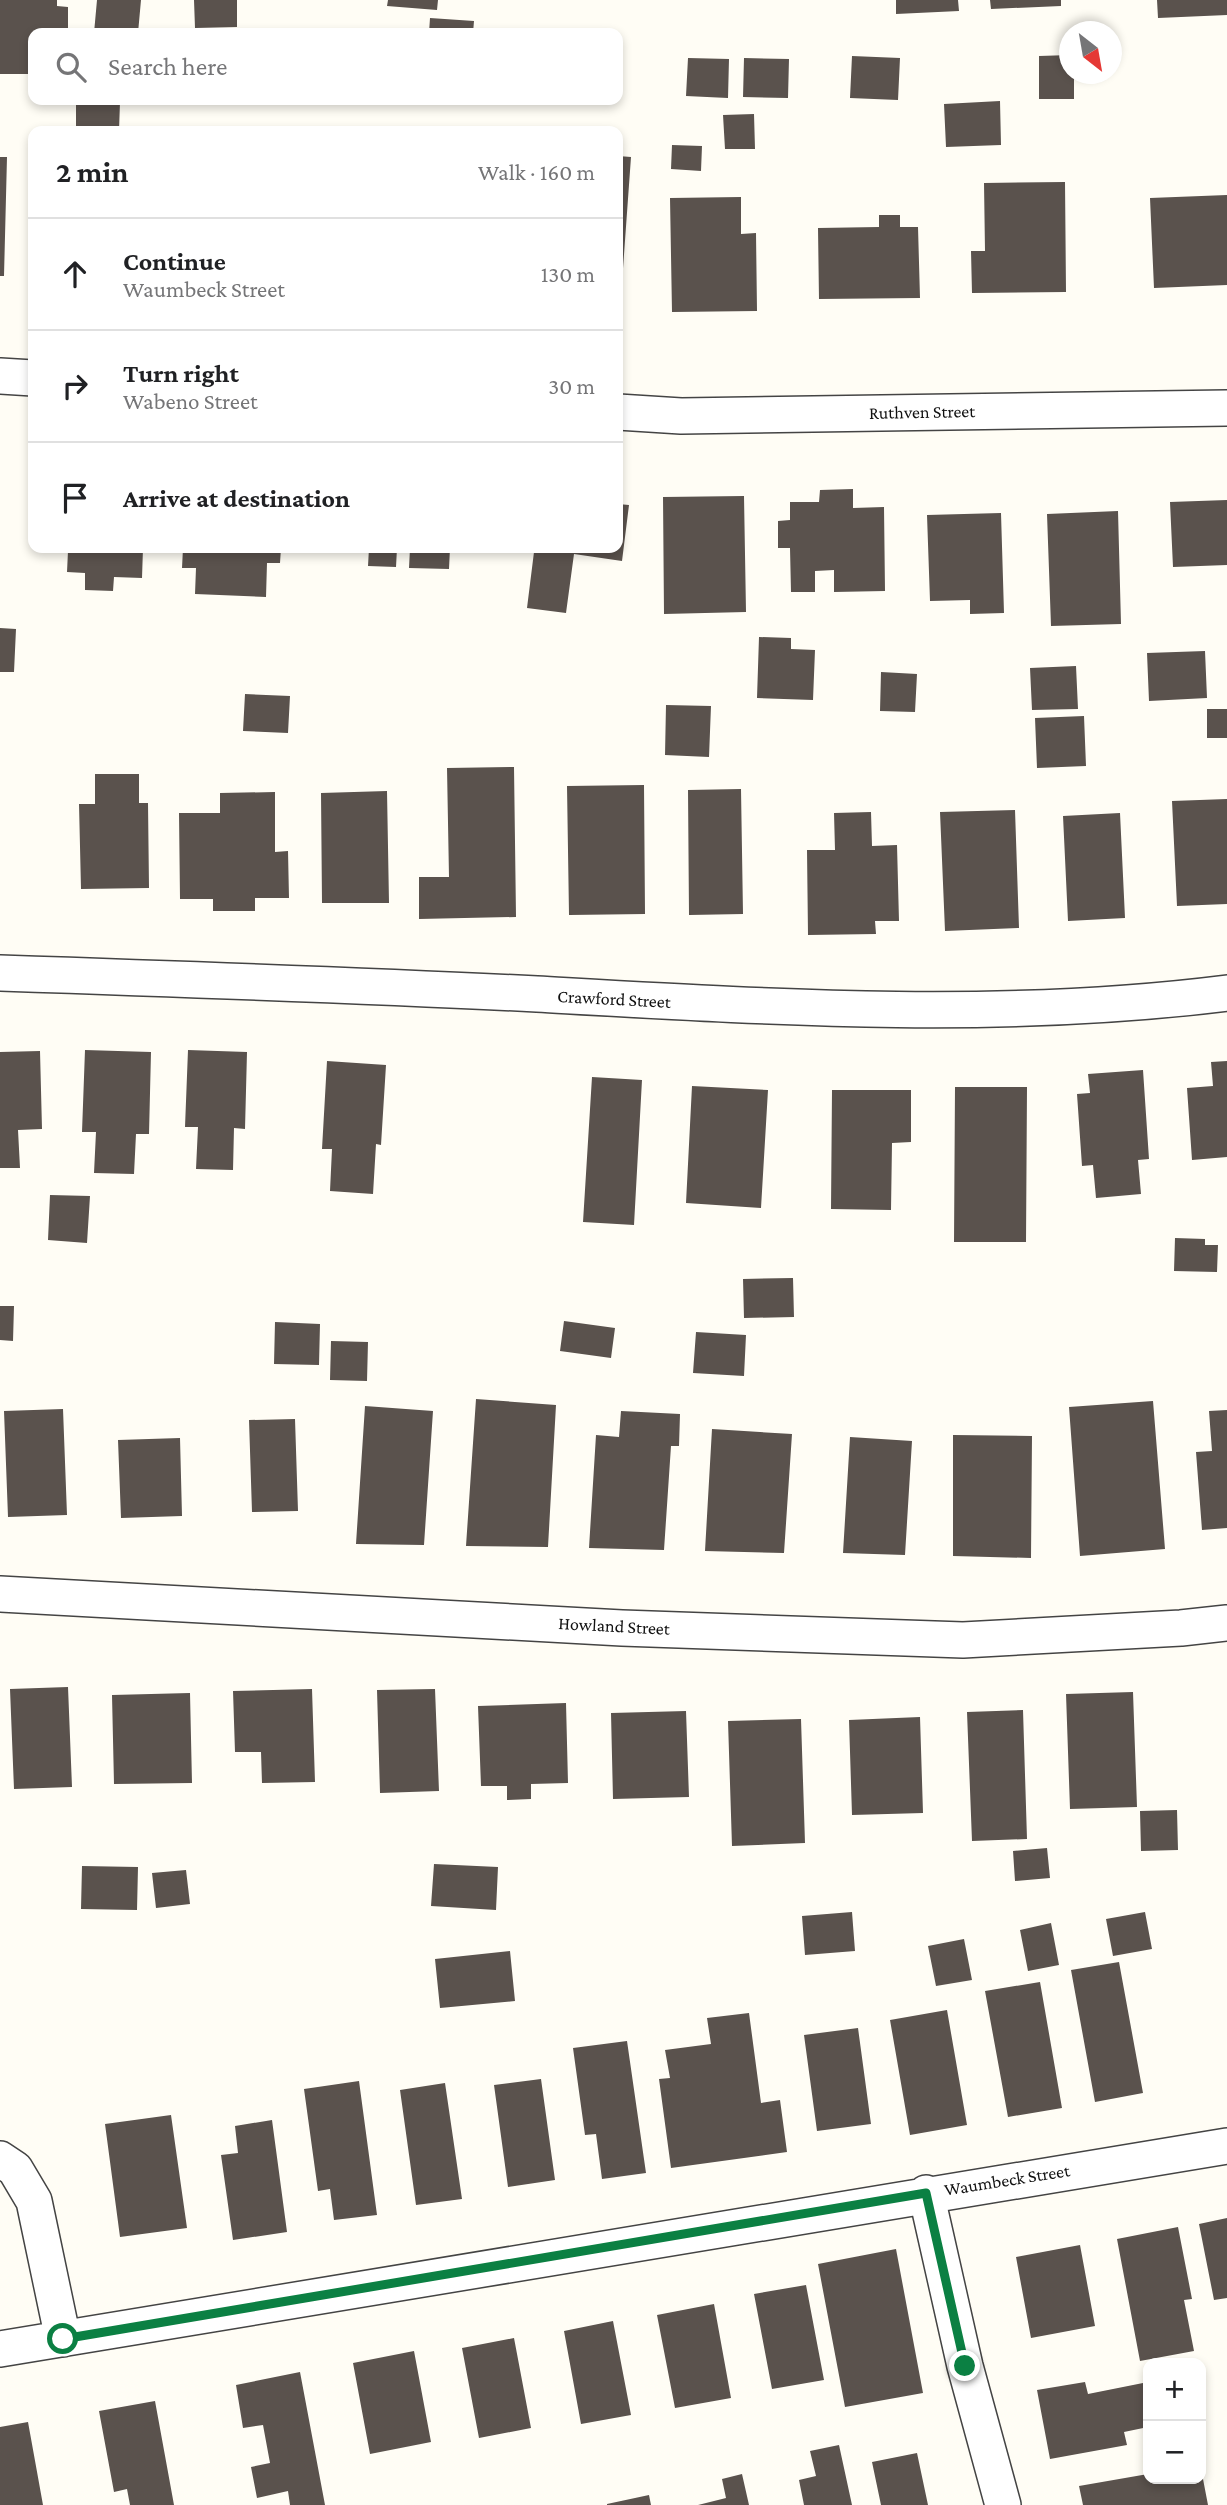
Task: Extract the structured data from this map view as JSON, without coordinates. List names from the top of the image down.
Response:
{
  "streets": {
    "street": [
      "Ruthven Street",
      "Crawford Street",
      "Howland Street",
      "Waumbeck Street"
    ]
  },
  "north": "bottom right",
  "page": {
    "search": "Search here",
    "heading": ["2 min", "Walk · 160 m"],
    "list": [
      ["Continue", "Waumbeck Street", "130 m"],
      ["Turn right", "Wabeno Street", "30 m"],
      "Arrive at destination"
    ],
    "map_buttons": ["+", "−"]
  }
}
